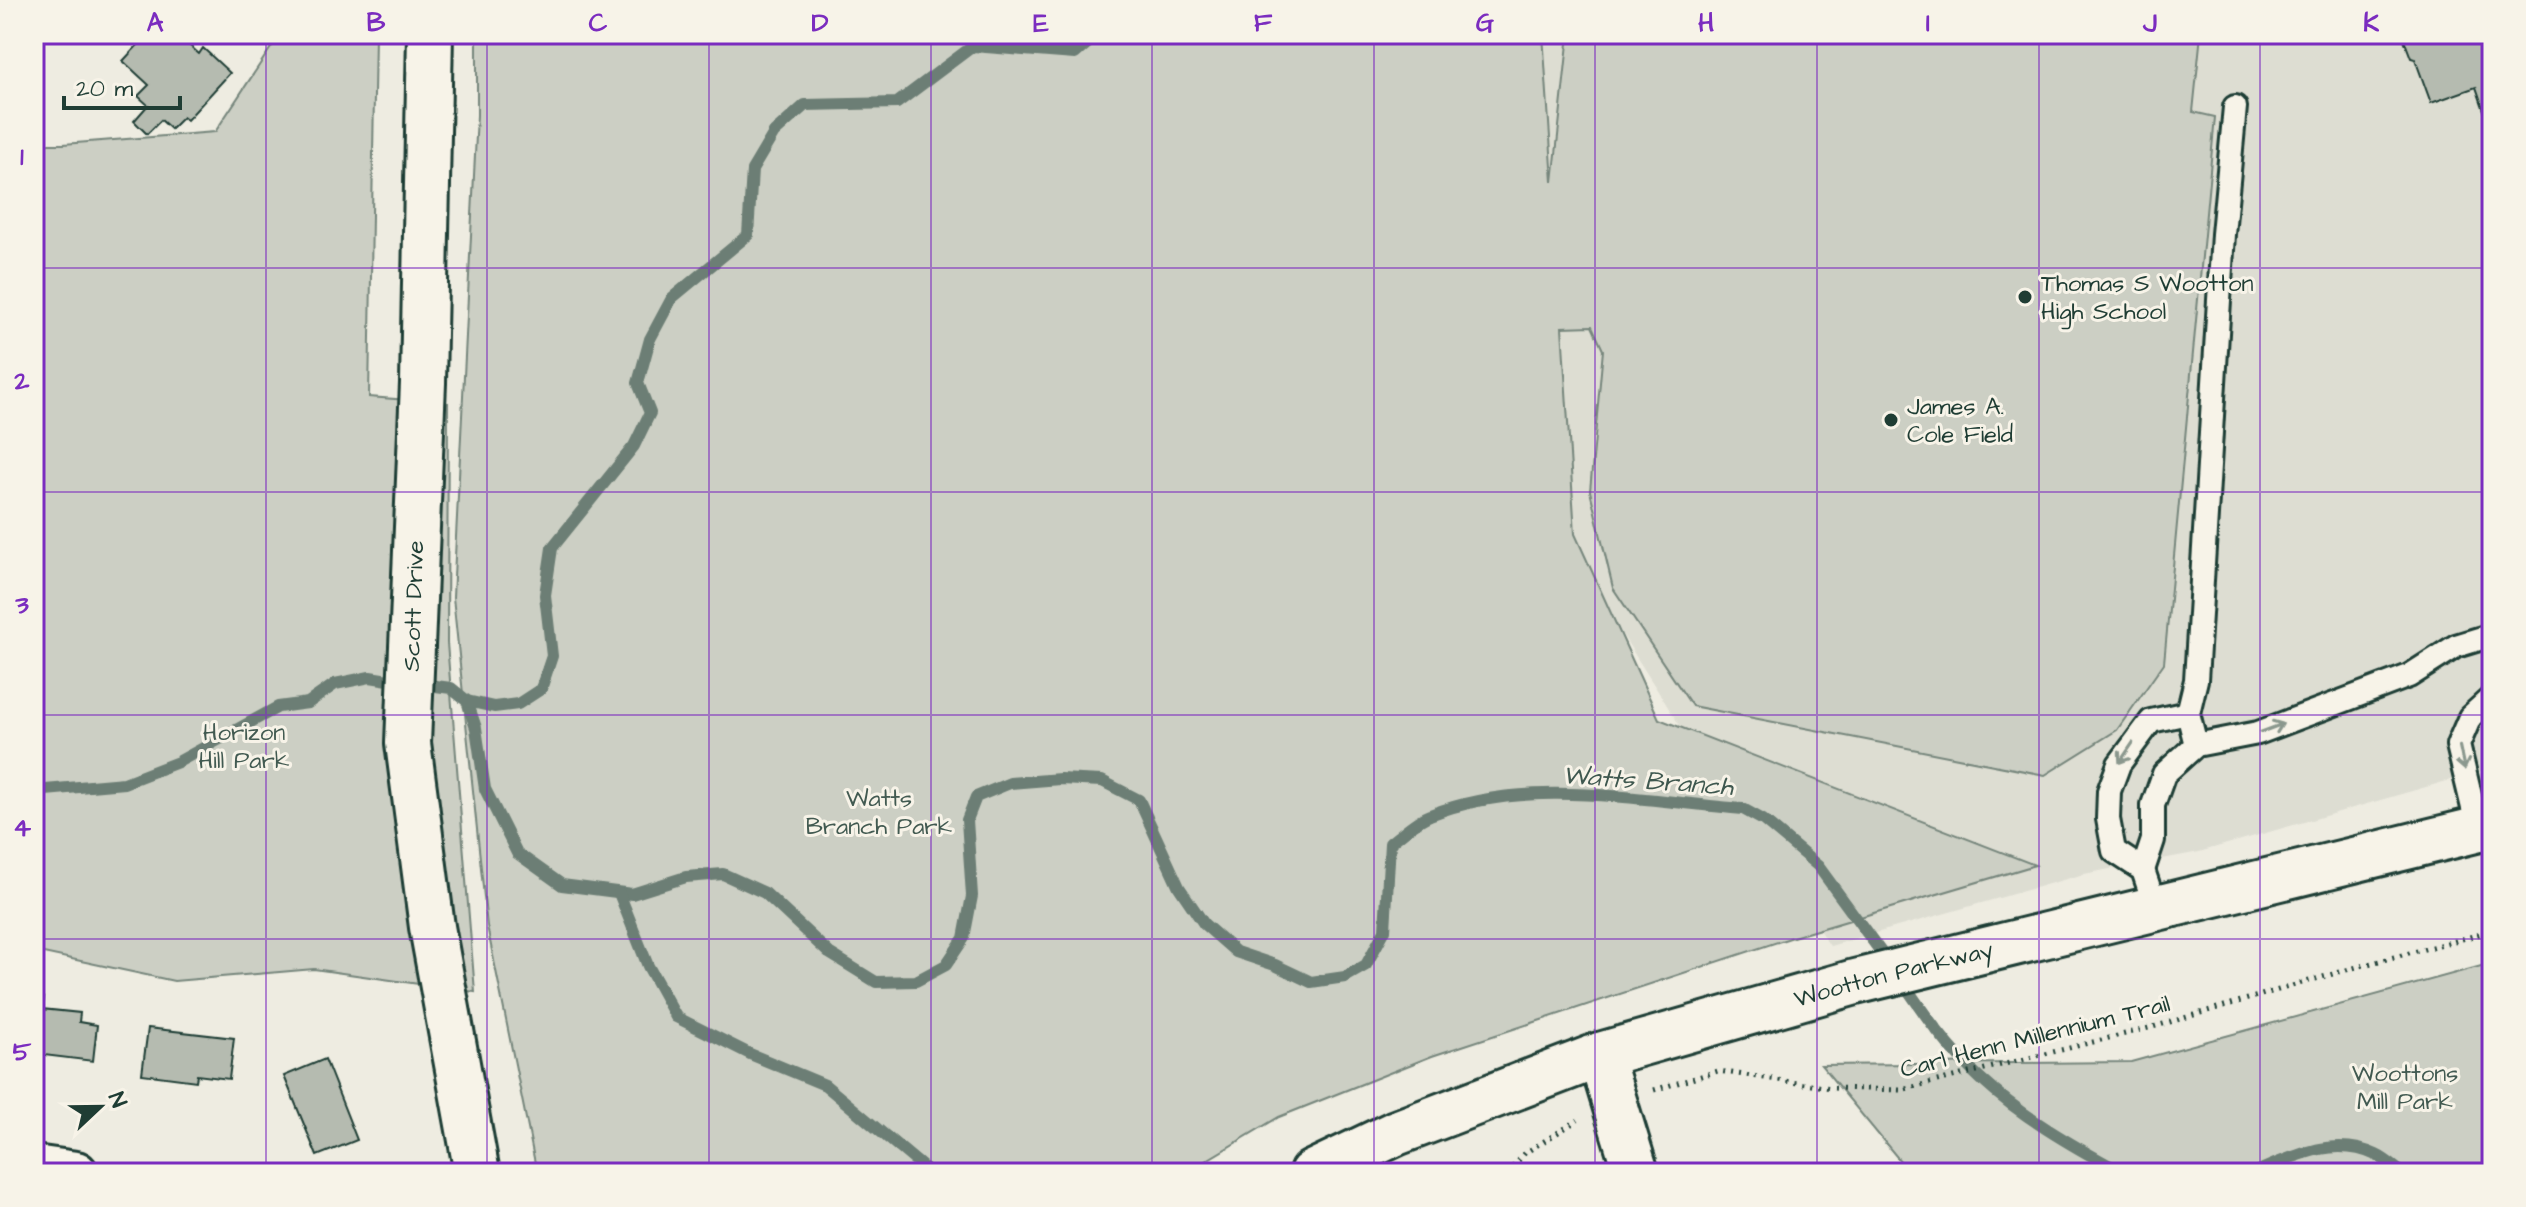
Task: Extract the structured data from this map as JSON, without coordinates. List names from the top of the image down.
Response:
{
  "streets": {
    "street": ["Scott Drive", "Wootton Parkway"],
    "path": ["Carl Henn Millennium Trail"]
  },
  "water": ["Watts Branch"],
  "parks": ["Horizon Hill Park", "Watts Branch Park", "Woottons Mill Park"],
  "places": ["Thomas S Wootton High School", "James A. Cole Field"],
  "scale_bar": "20 m",
  "north": "right",
  "grid": {
    "columns": [
      "A",
      "B",
      "C",
      "D",
      "E",
      "F",
      "G",
      "H",
      "I",
      "J",
      "K"
    ],
    "rows": [
      "1",
      "2",
      "3",
      "4",
      "5"
    ]
  }
}
